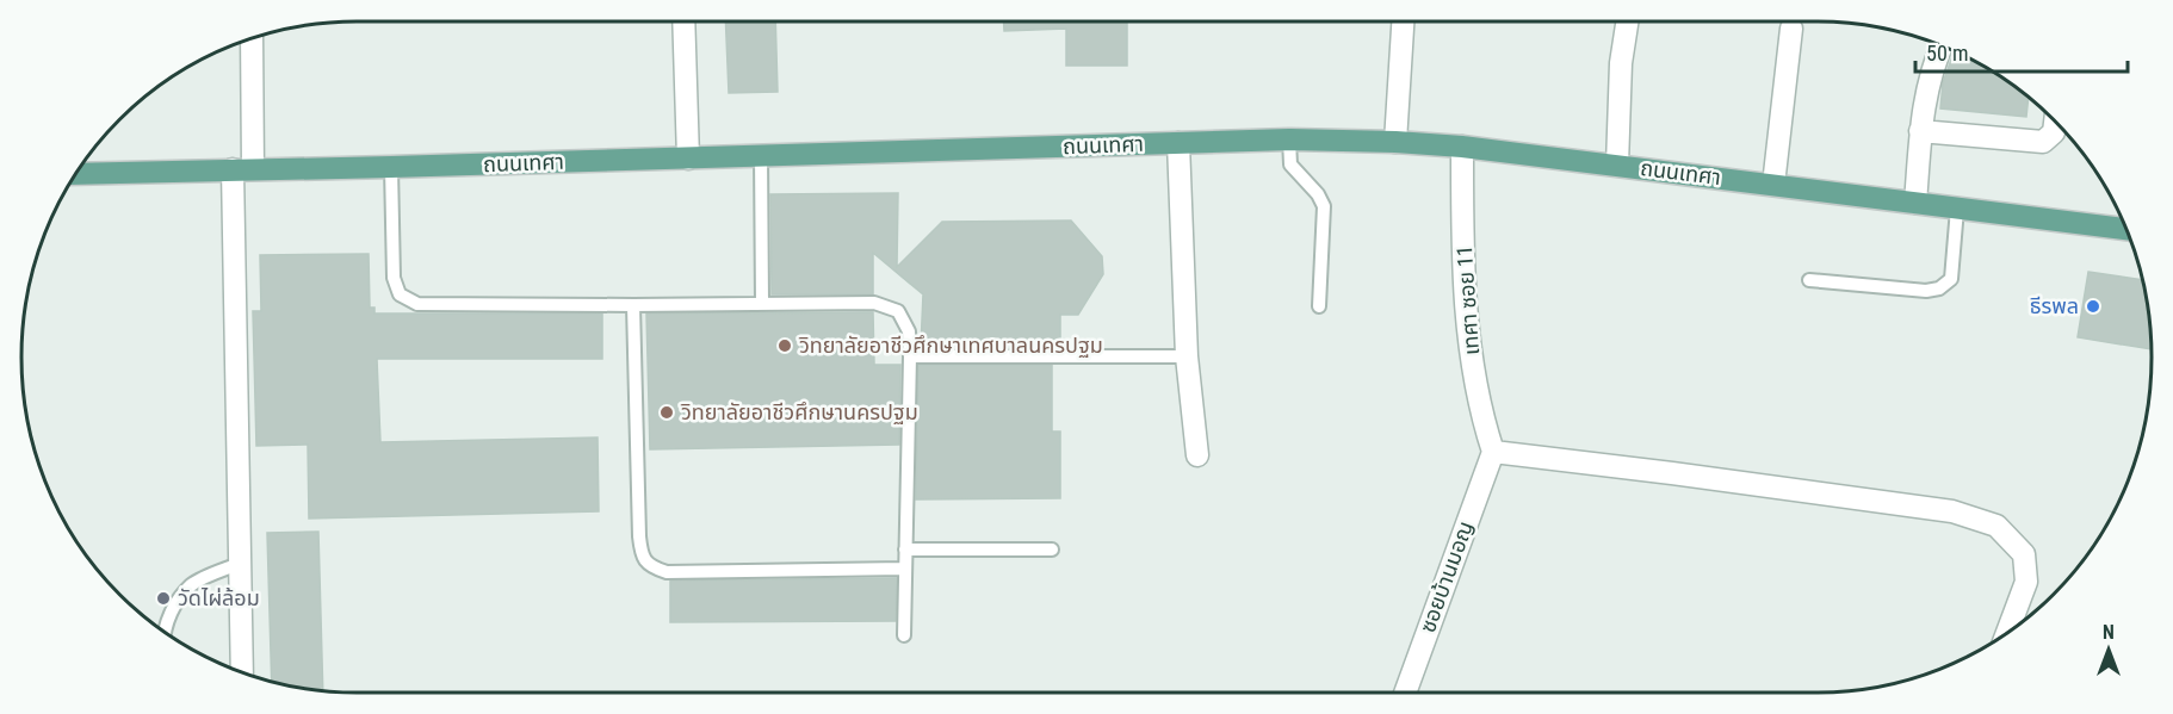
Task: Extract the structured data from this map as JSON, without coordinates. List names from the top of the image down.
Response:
{
  "streets": {
    "main road": ["ถนนเทศา"],
    "street": ["เทศา ซอย 11", "ซอยบ้านมอญ"]
  },
  "crossings": [
    ["ถนนเทศา", "เทศา ซอย 11"],
    ["เทศา ซอย 11", "ซอยบ้านมอญ"]
  ],
  "places": [
    "ธีรพล",
    "วิทยาลัยอาชีวศึกษาเทศบาลนครปฐม",
    "วิทยาลัยอาชีวศึกษานครปฐม",
    "วัดไผ่ล้อม"
  ],
  "scale_bar": "50 m",
  "north": "top"
}
